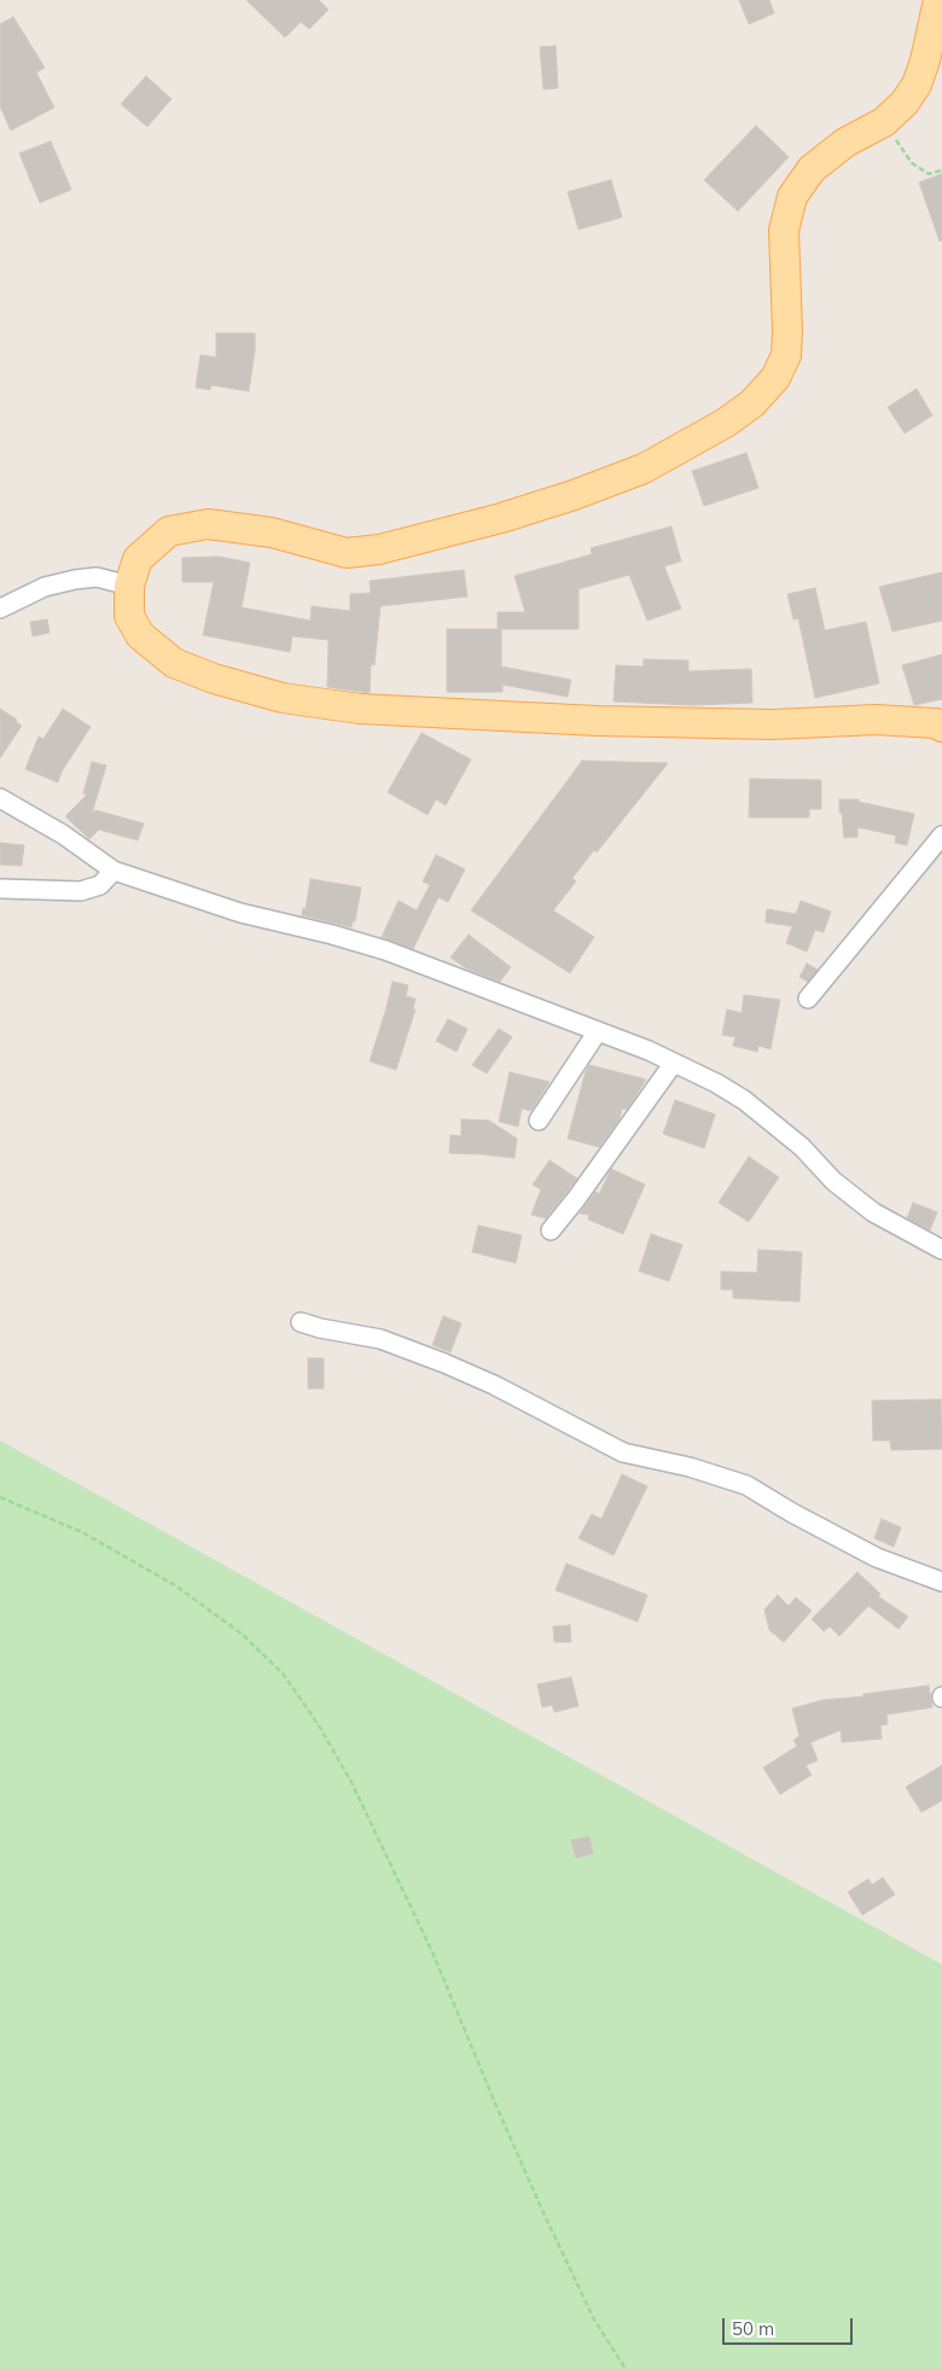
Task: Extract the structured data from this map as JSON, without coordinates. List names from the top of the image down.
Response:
{
  "scale_bar": "50 m"
}
